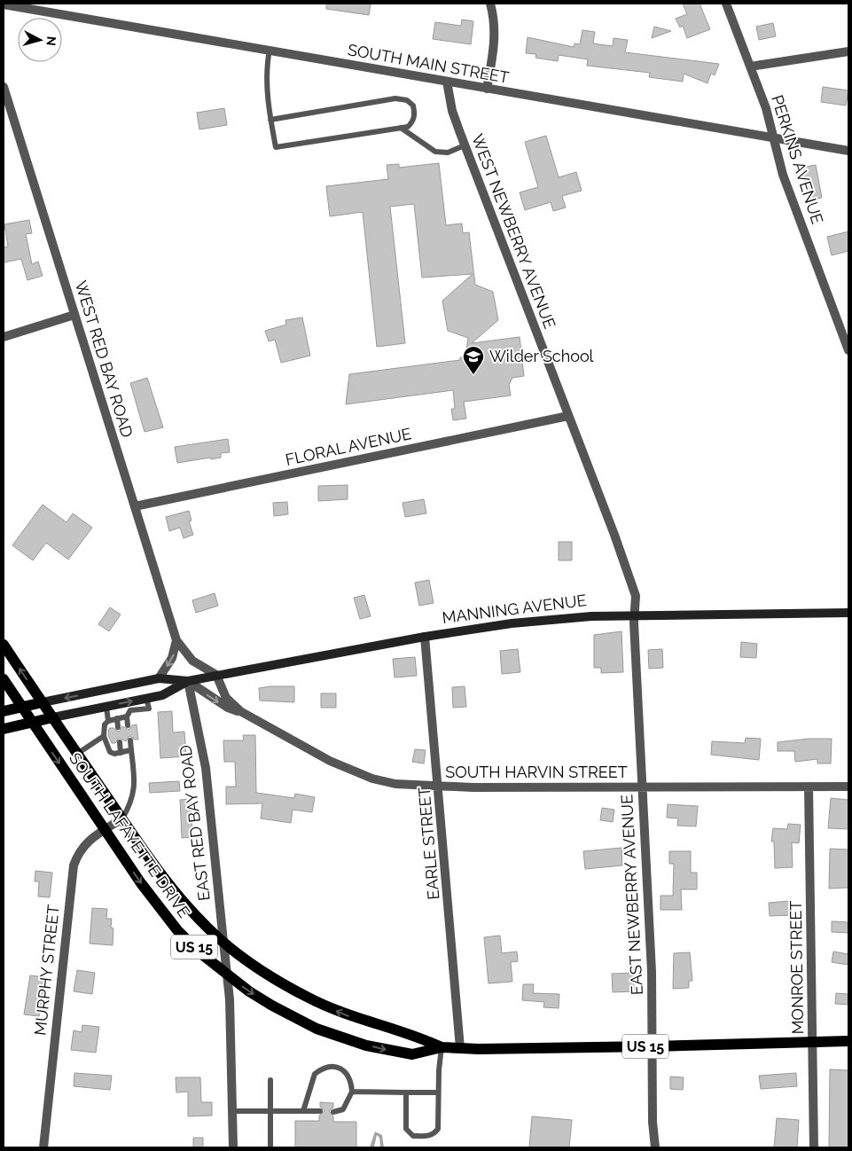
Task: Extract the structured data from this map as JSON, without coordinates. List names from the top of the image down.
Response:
{
  "streets": {
    "main road": ["MANNING AVENUE", "SOUTH LAFAYETTE DRIVE", "US 15"],
    "street": [
      "SOUTH MAIN STREET",
      "PERKINS AVENUE",
      "WEST NEWBERRY AVENUE",
      "WEST RED BAY ROAD",
      "FLORAL AVENUE",
      "SOUTH HARVIN STREET",
      "EAST RED BAY ROAD",
      "EARLE STREET",
      "EAST NEWBERRY AVENUE",
      "MONROE STREET",
      "MURPHY STREET"
    ]
  },
  "crossings": [
    ["SOUTH MAIN STREET", "PERKINS AVENUE"],
    ["SOUTH MAIN STREET", "WEST NEWBERRY AVENUE"],
    ["WEST NEWBERRY AVENUE", "FLORAL AVENUE"],
    ["WEST NEWBERRY AVENUE", "MANNING AVENUE"],
    ["WEST NEWBERRY AVENUE", "EAST NEWBERRY AVENUE"],
    ["WEST RED BAY ROAD", "FLORAL AVENUE"],
    ["WEST RED BAY ROAD", "MANNING AVENUE"],
    ["WEST RED BAY ROAD", "SOUTH HARVIN STREET"],
    ["MANNING AVENUE", "SOUTH HARVIN STREET"],
    ["MANNING AVENUE", "EAST RED BAY ROAD"],
    ["MANNING AVENUE", "SOUTH LAFAYETTE DRIVE"],
    ["MANNING AVENUE", "EARLE STREET"],
    ["MANNING AVENUE", "EAST NEWBERRY AVENUE"],
    ["MANNING AVENUE", "US 15"],
    ["SOUTH HARVIN STREET", "EAST RED BAY ROAD"],
    ["SOUTH HARVIN STREET", "EARLE STREET"],
    ["SOUTH HARVIN STREET", "EAST NEWBERRY AVENUE"],
    ["SOUTH HARVIN STREET", "MONROE STREET"],
    ["EAST RED BAY ROAD", "SOUTH LAFAYETTE DRIVE"],
    ["SOUTH LAFAYETTE DRIVE", "EARLE STREET"],
    ["SOUTH LAFAYETTE DRIVE", "EAST NEWBERRY AVENUE"],
    ["SOUTH LAFAYETTE DRIVE", "US 15"],
    ["SOUTH LAFAYETTE DRIVE", "MONROE STREET"],
    ["SOUTH LAFAYETTE DRIVE", "MURPHY STREET"]
  ],
  "places": {
    "school or university": ["Wilder School"]
  },
  "north": "right"
}
